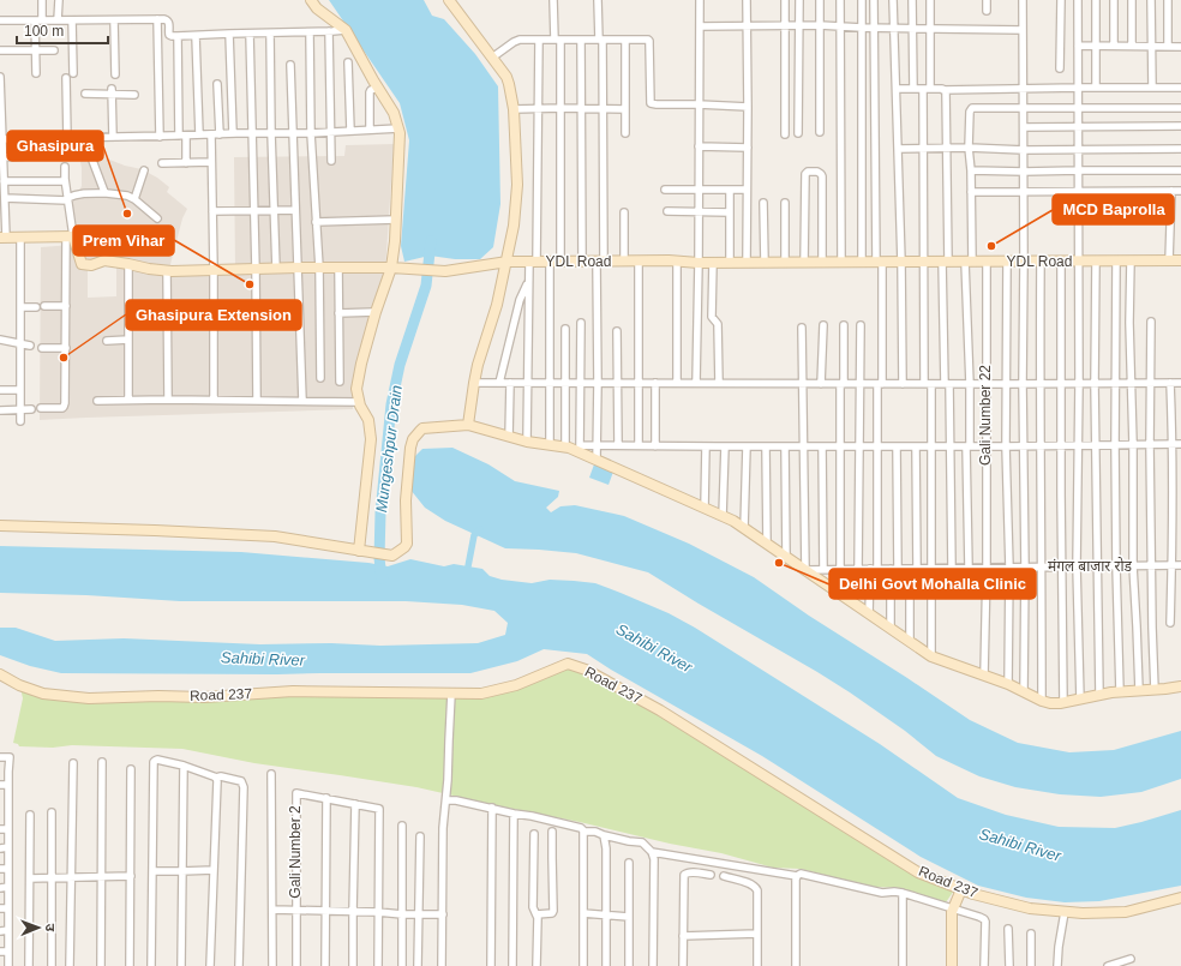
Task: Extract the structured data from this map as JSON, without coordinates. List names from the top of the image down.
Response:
{
  "streets": {
    "street": [
      "YDL Road",
      "Gali Number 22",
      "मंगल बाजार रोड",
      "Road 237",
      "Gali Number 2"
    ]
  },
  "crossings": [
    ["YDL Road", "Gali Number 22"],
    ["Gali Number 22", "मंगल बाजार रोड"]
  ],
  "water": ["Mungeshpur Drain", "Sahibi River"],
  "places": [
    "Ghasipura",
    "MCD Baprolla",
    "Prem Vihar",
    "Ghasipura Extension",
    "Delhi Govt Mohalla Clinic"
  ],
  "scale_bar": "100 m",
  "north": "right"
}
